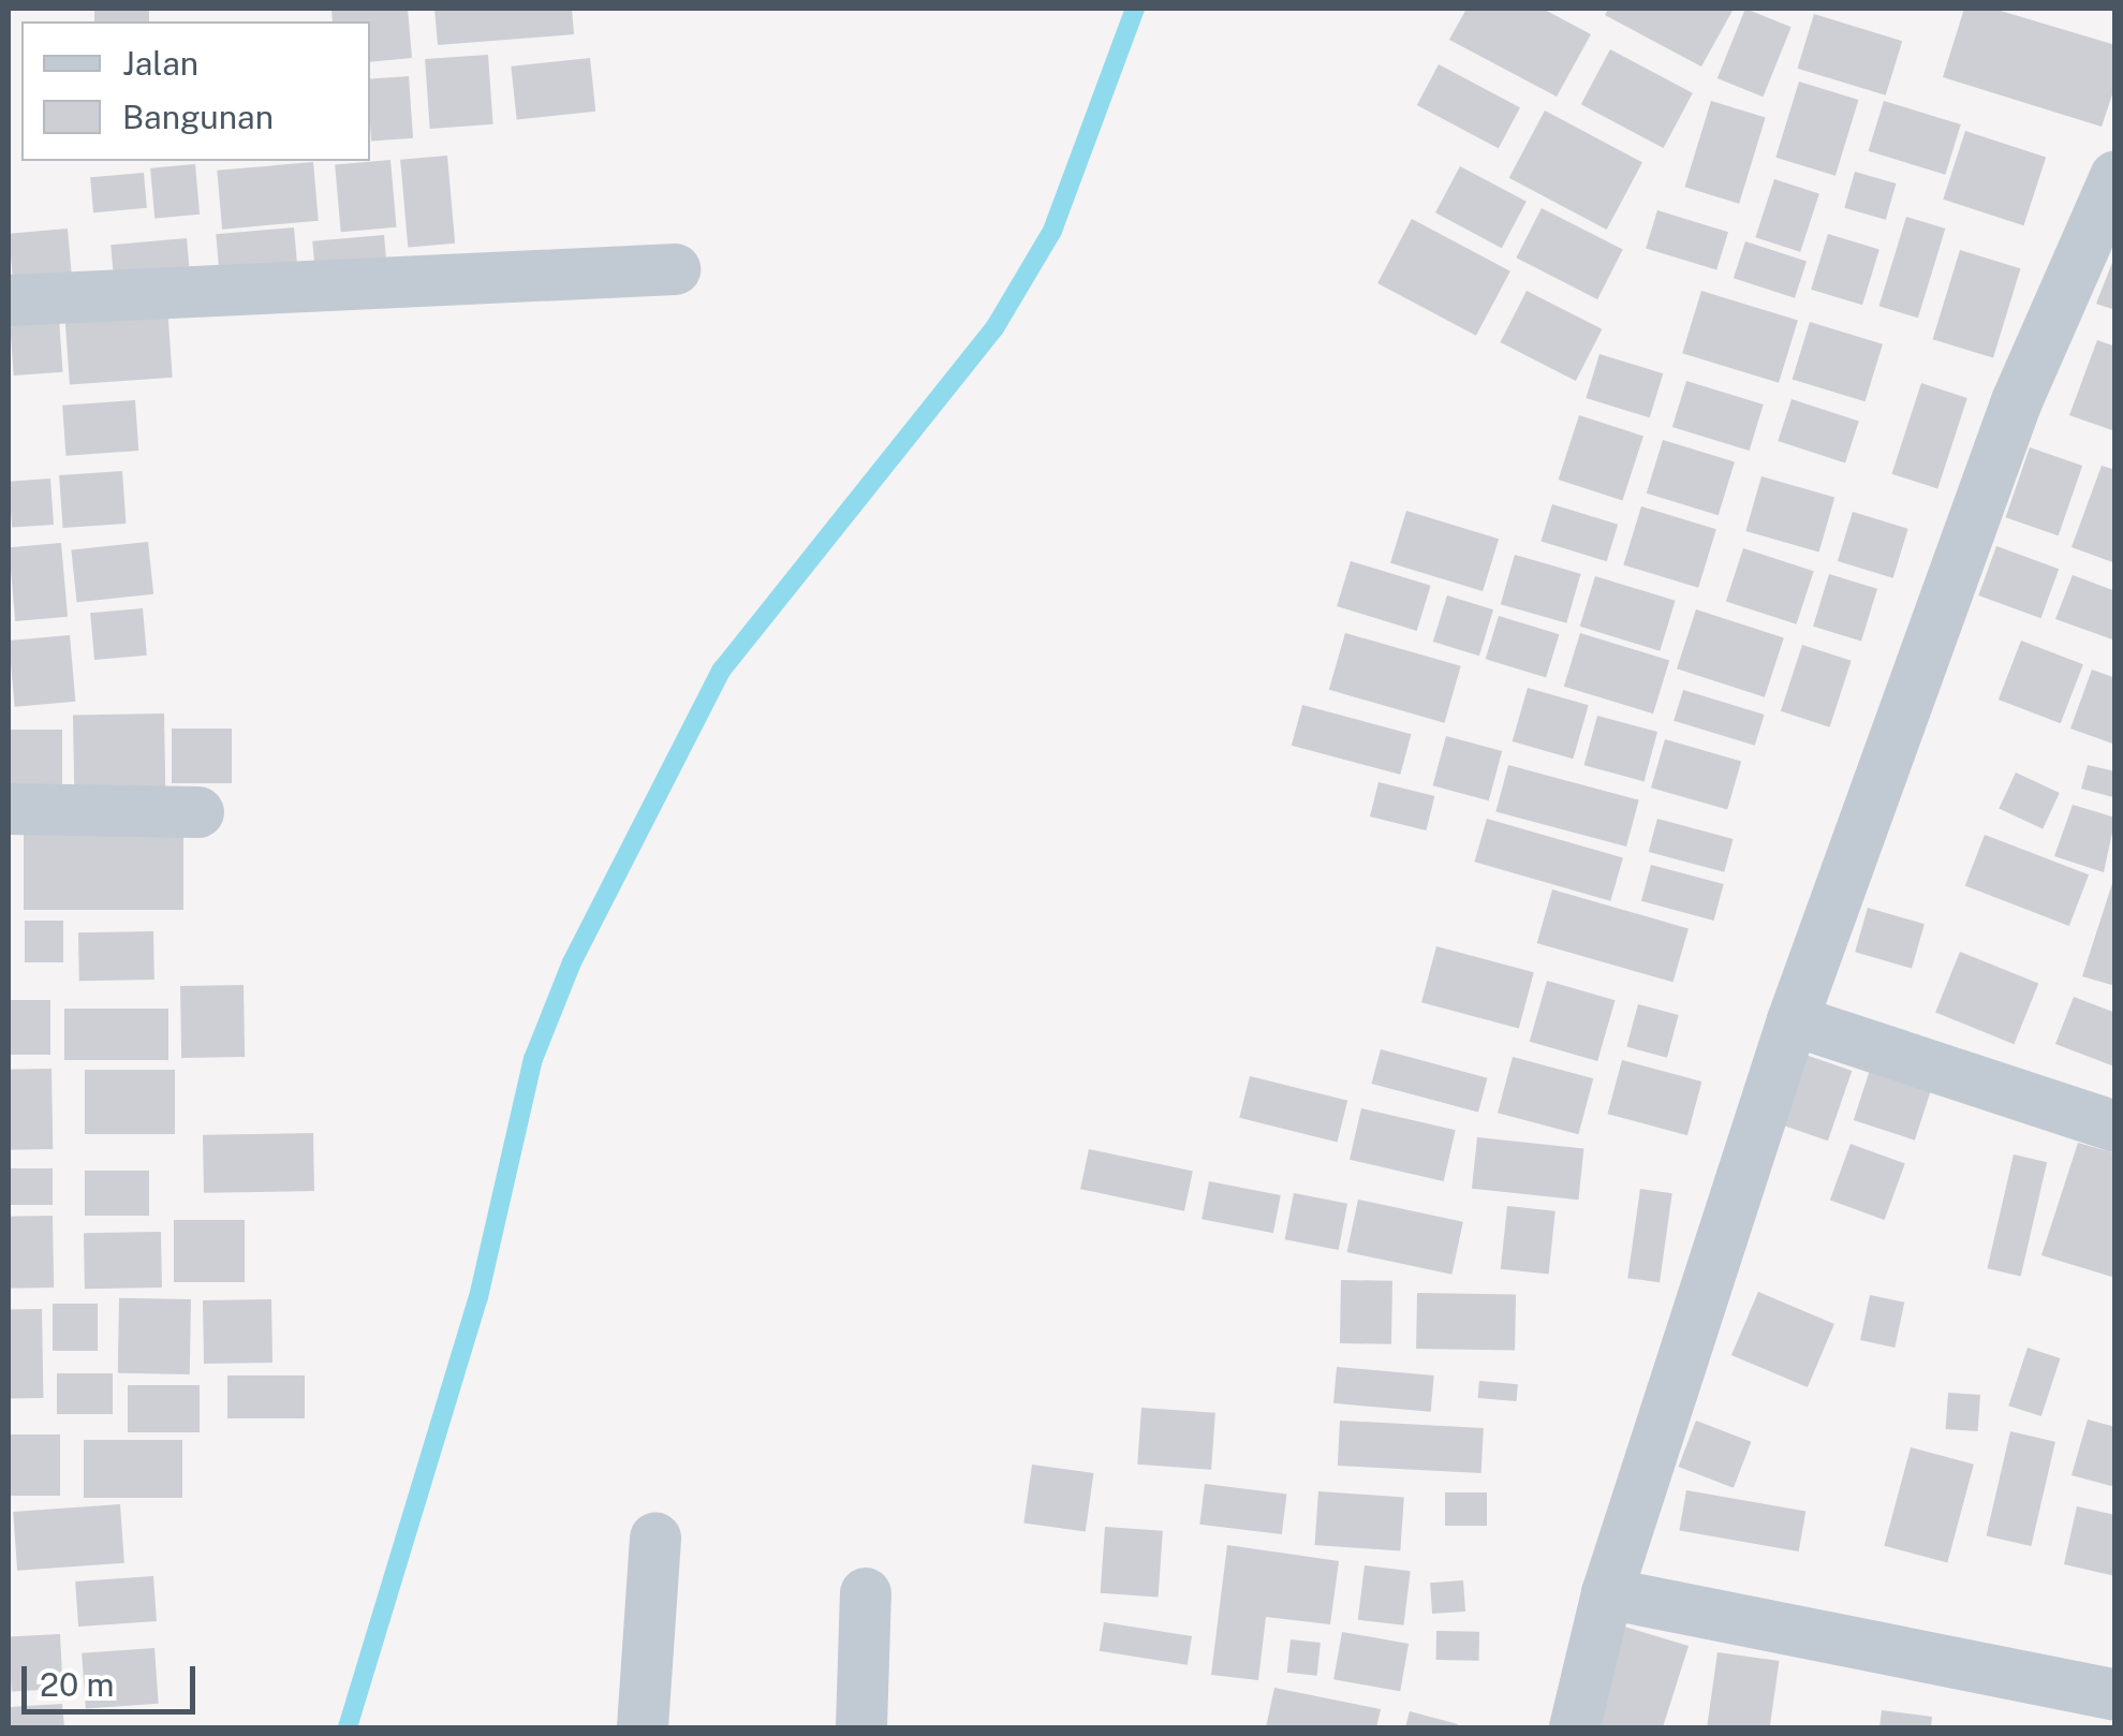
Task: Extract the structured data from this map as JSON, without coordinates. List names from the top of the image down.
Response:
{
  "legend": ["Jalan", "Bangunan"],
  "scale_bar": "20 m"
}
